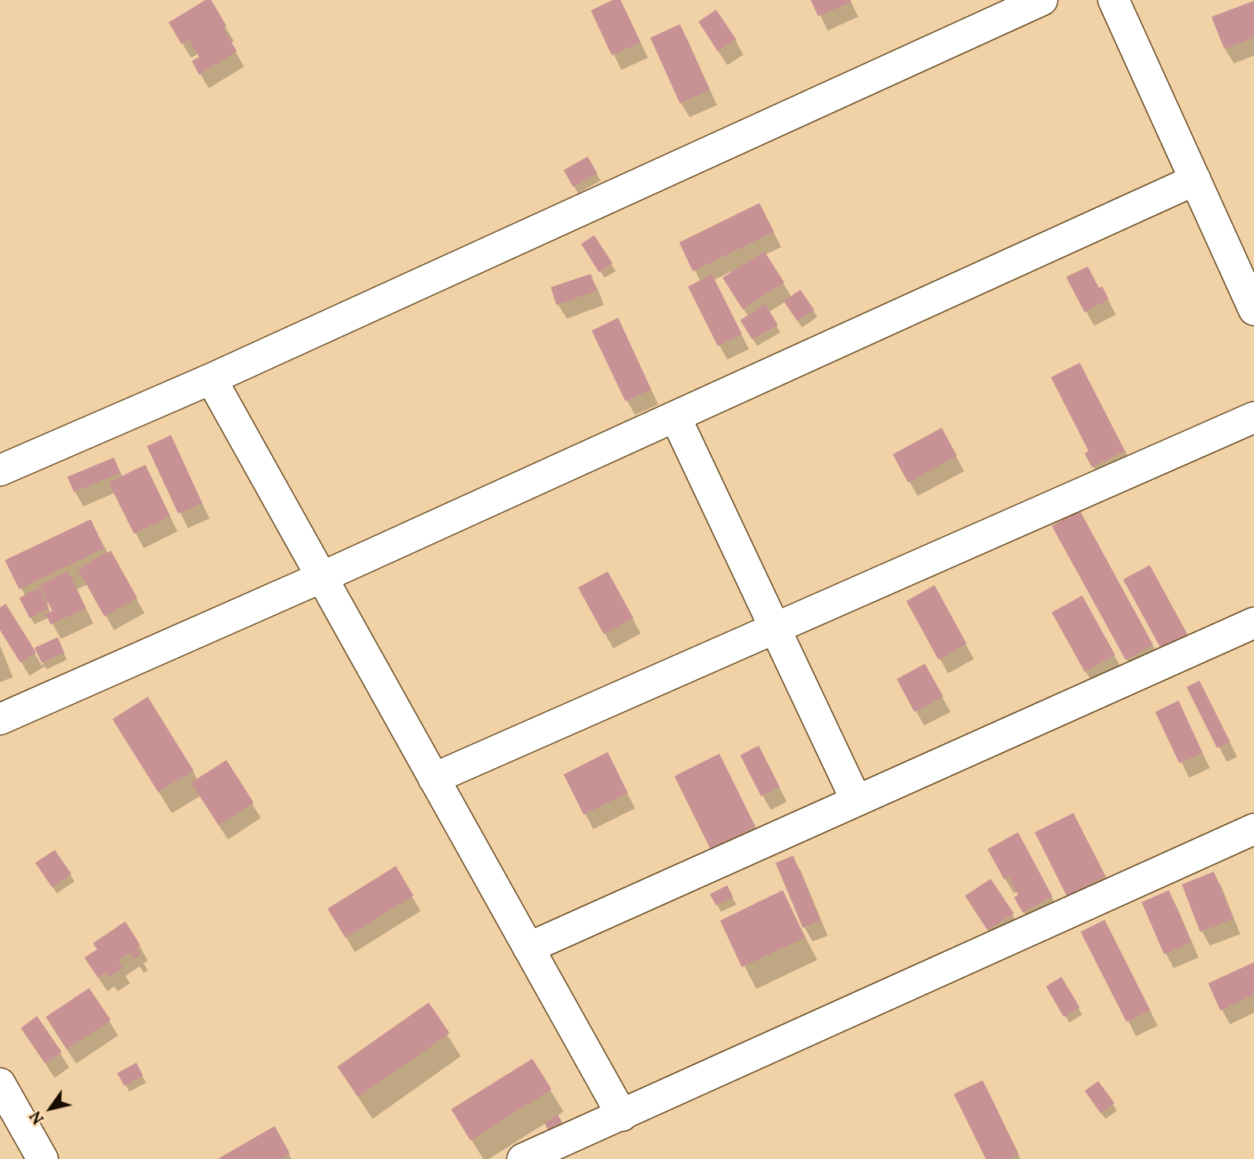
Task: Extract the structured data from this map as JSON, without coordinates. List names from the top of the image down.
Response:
{
  "north": "bottom left"
}
